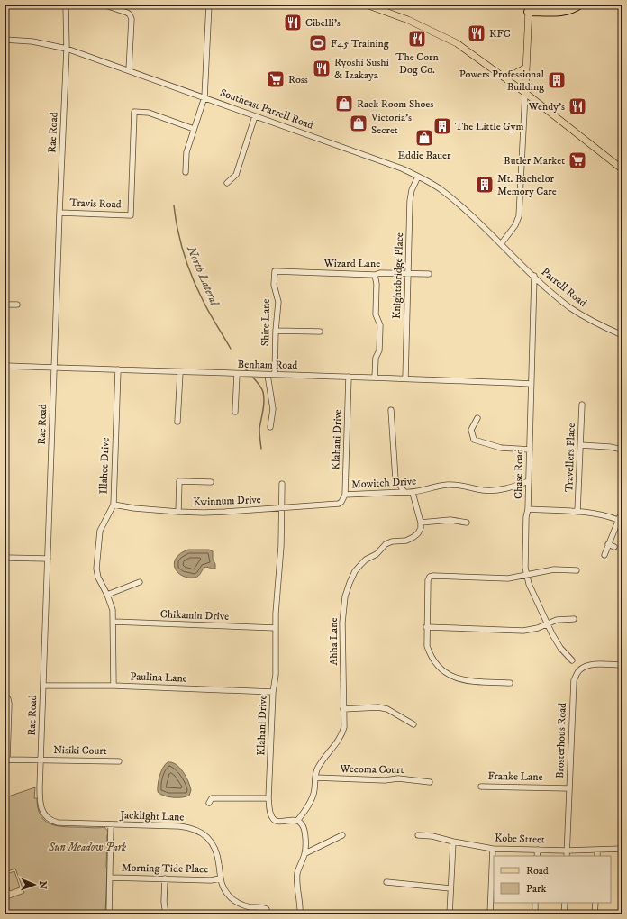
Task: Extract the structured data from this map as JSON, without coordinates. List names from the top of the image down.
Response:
{
  "streets": {
    "street": [
      "Southeast Parrell Road",
      "Rae Road",
      "Travis Road",
      "Wizard Lane",
      "Knightsbridge Place",
      "Parrell Road",
      "Shire Lane",
      "Benham Road",
      "Klahani Drive",
      "Travellers Place",
      "Illahee Drive",
      "Chase Road",
      "Mowitch Drive",
      "Kwinnum Drive",
      "Chikamin Drive",
      "Ahha Lane",
      "Paulina Lane",
      "Brosterhous Road",
      "Nisiki Court",
      "Wecoma Court",
      "Franke Lane",
      "Jacklight Lane",
      "Kobe Street",
      "Morning Tide Place"
    ]
  },
  "crossings": [
    ["Southeast Parrell Road", "Rae Road"],
    ["Southeast Parrell Road", "Knightsbridge Place"],
    ["Southeast Parrell Road", "Parrell Road"],
    ["Rae Road", "Travis Road"],
    ["Rae Road", "Benham Road"],
    ["Rae Road", "Paulina Lane"],
    ["Rae Road", "Nisiki Court"],
    ["Rae Road", "Jacklight Lane"],
    ["Wizard Lane", "Knightsbridge Place"],
    ["Wizard Lane", "Shire Lane"],
    ["Knightsbridge Place", "Benham Road"],
    ["Parrell Road", "Chase Road"],
    ["Shire Lane", "Benham Road"],
    ["Benham Road", "Klahani Drive"],
    ["Benham Road", "Illahee Drive"],
    ["Benham Road", "Chase Road"],
    ["Klahani Drive", "Mowitch Drive"],
    ["Klahani Drive", "Kwinnum Drive"],
    ["Klahani Drive", "Chikamin Drive"],
    ["Klahani Drive", "Ahha Lane"],
    ["Klahani Drive", "Paulina Lane"],
    ["Illahee Drive", "Kwinnum Drive"],
    ["Illahee Drive", "Chikamin Drive"],
    ["Illahee Drive", "Paulina Lane"],
    ["Chase Road", "Mowitch Drive"],
    ["Ahha Lane", "Wecoma Court"],
    ["Brosterhous Road", "Franke Lane"],
    ["Brosterhous Road", "Kobe Street"],
    ["Jacklight Lane", "Morning Tide Place"]
  ],
  "water": ["North Lateral"],
  "parks": ["Sun Meadow Park"],
  "places": {
    "restaurant": [
      "Cibelli's",
      "KFC",
      "The Corn Dog Co.",
      "Ryoshi Sushi & Izakaya",
      "Wendy's"
    ],
    "sports": ["F45 Training"],
    "supermarket": ["Ross", "Butler Market"],
    "building": ["Powers Professional Building", "The Little Gym", "Mt. Bachelor Memory Care"],
    "shop": ["Rack Room Shoes", "Victoria's Secret", "Eddie Bauer"]
  },
  "legend": ["Road", "Park"],
  "north": "right"
}
